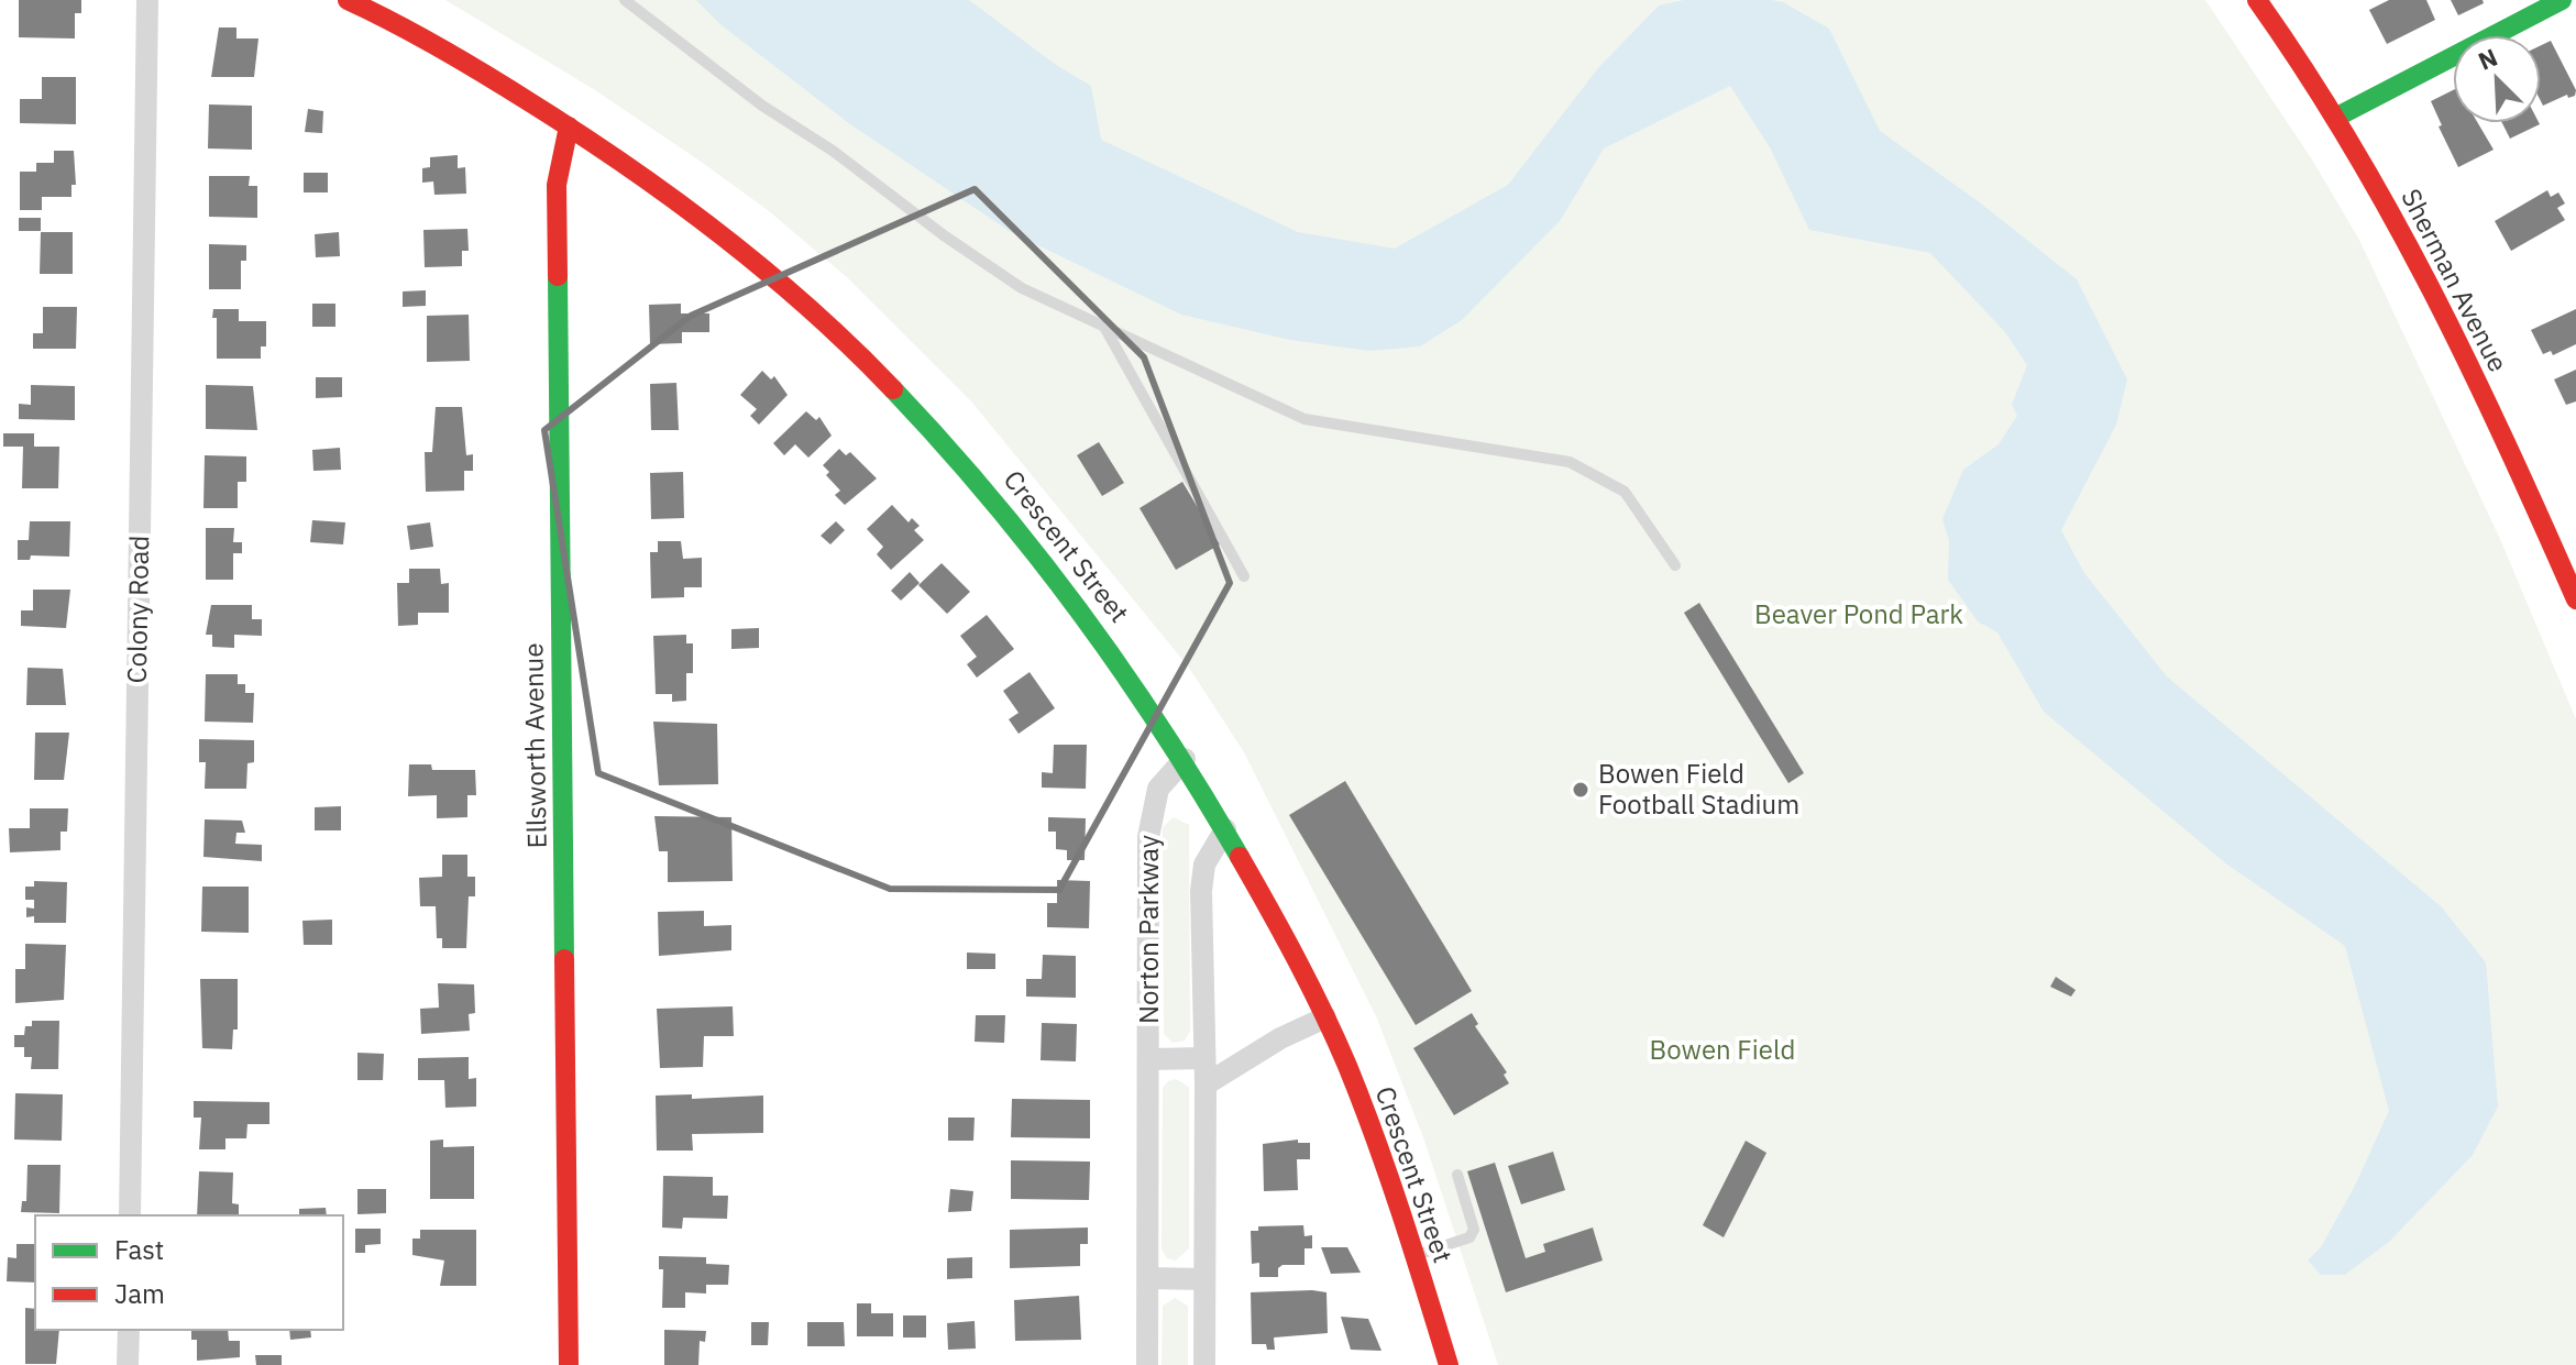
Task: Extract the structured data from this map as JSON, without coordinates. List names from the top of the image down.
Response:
{
  "streets": {
    "street": [
      "Sherman Avenue",
      "Crescent Street",
      "Colony Road",
      "Ellsworth Avenue",
      "Norton Parkway"
    ]
  },
  "crossings": [
    ["Crescent Street", "Ellsworth Avenue"],
    ["Crescent Street", "Norton Parkway"]
  ],
  "parks": ["Beaver Pond Park", "Bowen Field"],
  "places": ["Bowen Field Football Stadium"],
  "legend": ["Fast", "Jam"],
  "north": "top left"
}
